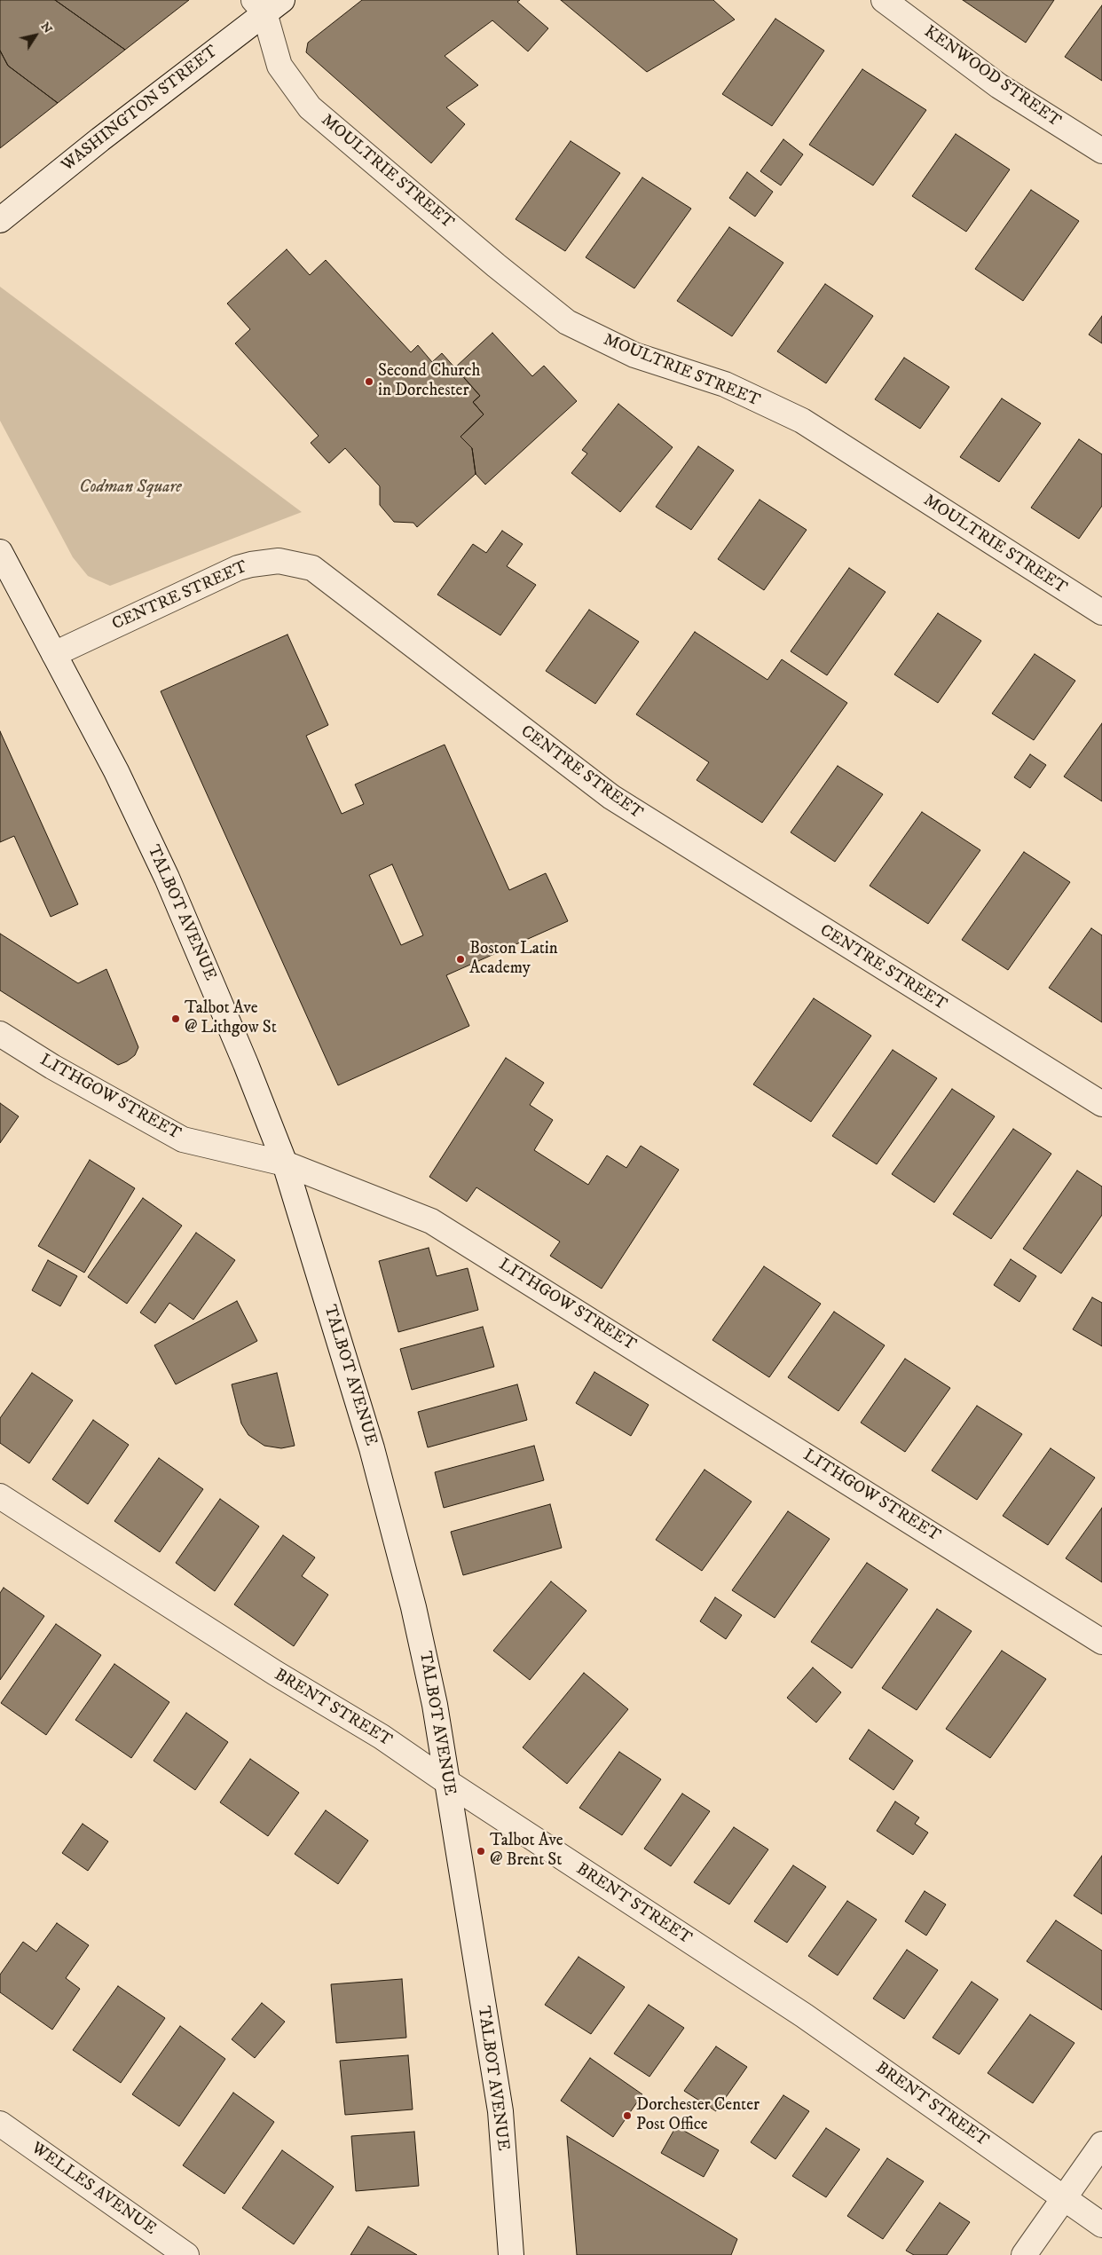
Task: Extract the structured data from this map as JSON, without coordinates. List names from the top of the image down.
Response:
{
  "streets": {
    "street": [
      "KENWOOD STREET",
      "WASHINGTON STREET",
      "MOULTRIE STREET",
      "CENTRE STREET",
      "TALBOT AVENUE",
      "LITHGOW STREET",
      "BRENT STREET",
      "WELLES AVENUE"
    ]
  },
  "crossings": [
    ["WASHINGTON STREET", "MOULTRIE STREET"],
    ["CENTRE STREET", "TALBOT AVENUE"],
    ["TALBOT AVENUE", "LITHGOW STREET"],
    ["TALBOT AVENUE", "BRENT STREET"]
  ],
  "parks": ["Codman Square"],
  "places": [
    "Second Church in Dorchester",
    "Boston Latin Academy",
    "Talbot Ave @ Lithgow St",
    "Talbot Ave @ Brent St",
    "Dorchester Center Post Office"
  ],
  "north": "top right"
}
